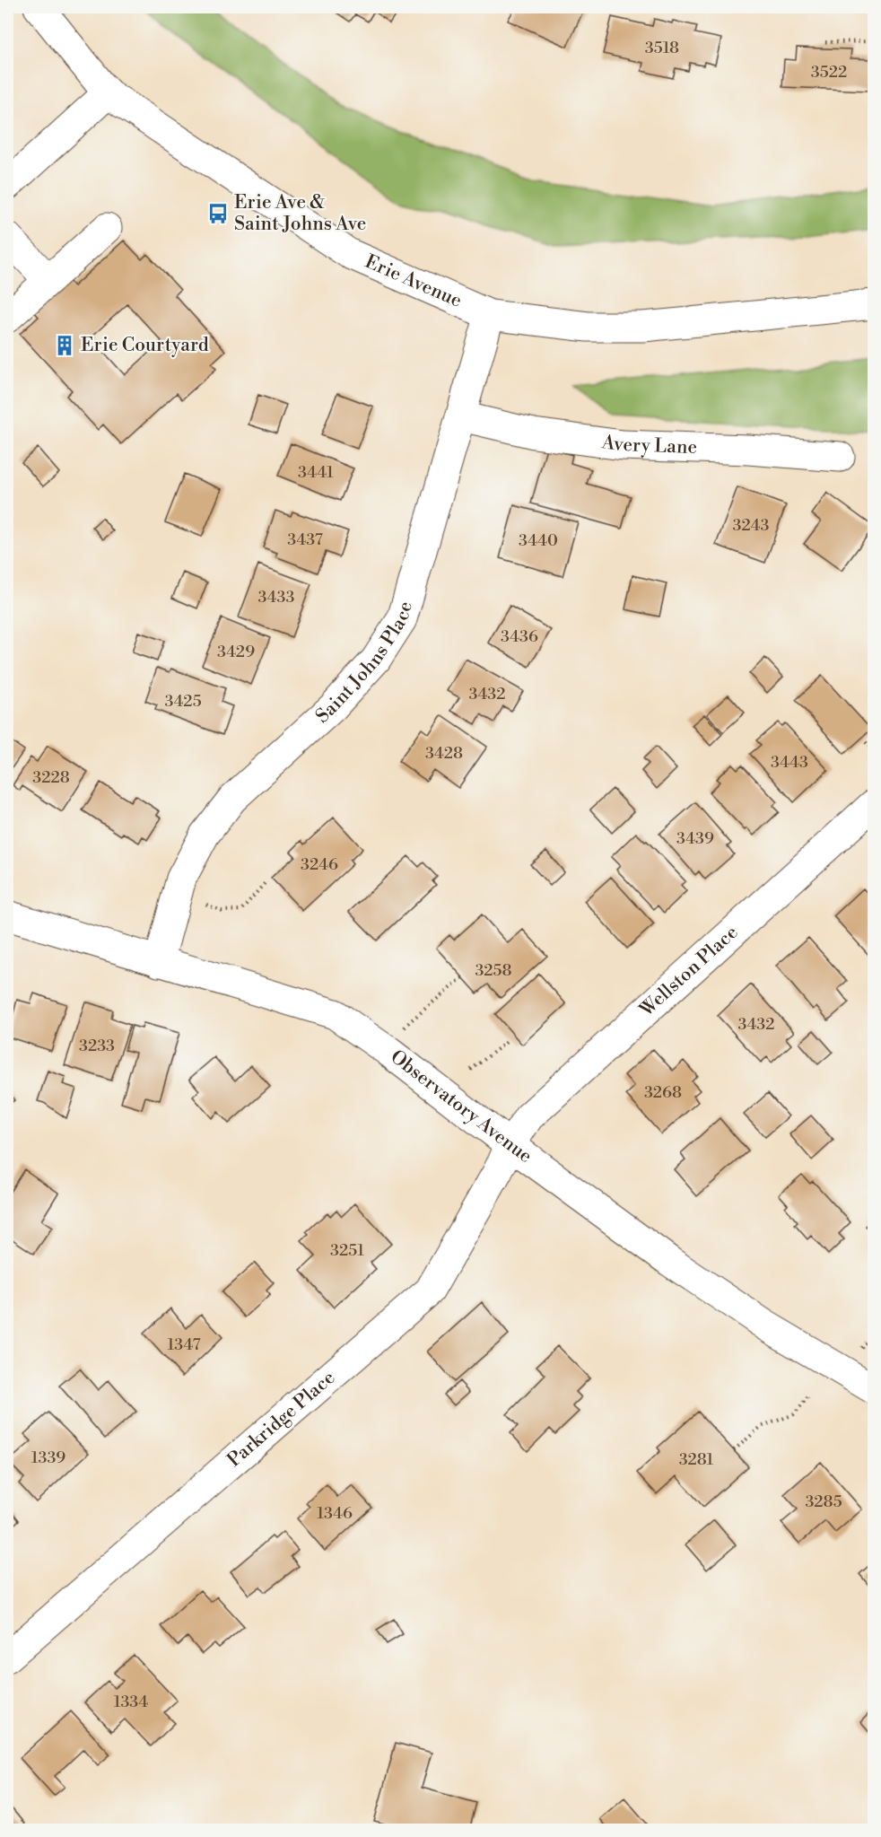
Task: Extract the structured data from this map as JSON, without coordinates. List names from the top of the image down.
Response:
{
  "streets": {
    "street": [
      "Erie Avenue",
      "Avery Lane",
      "Saint Johns Place",
      "Wellston Place",
      "Observatory Avenue",
      "Parkridge Place"
    ]
  },
  "crossings": [
    ["Erie Avenue", "Saint Johns Place"],
    ["Avery Lane", "Saint Johns Place"],
    ["Saint Johns Place", "Observatory Avenue"],
    ["Wellston Place", "Observatory Avenue"],
    ["Wellston Place", "Parkridge Place"],
    ["Observatory Avenue", "Parkridge Place"]
  ],
  "places": {
    "bus stop": ["Erie Ave & Saint Johns Ave"],
    "building": ["Erie Courtyard"]
  },
  "house_numbers": [
    "3518",
    "3522",
    "3441",
    "3243",
    "3437",
    "3440",
    "3433",
    "3436",
    "3429",
    "3432",
    "3425",
    "3428",
    "3443",
    "3228",
    "3439",
    "3246",
    "3258",
    "3432",
    "3233",
    "3268",
    "3251",
    "1347",
    "1339",
    "3281",
    "3285",
    "1346",
    "1334"
  ]
}
